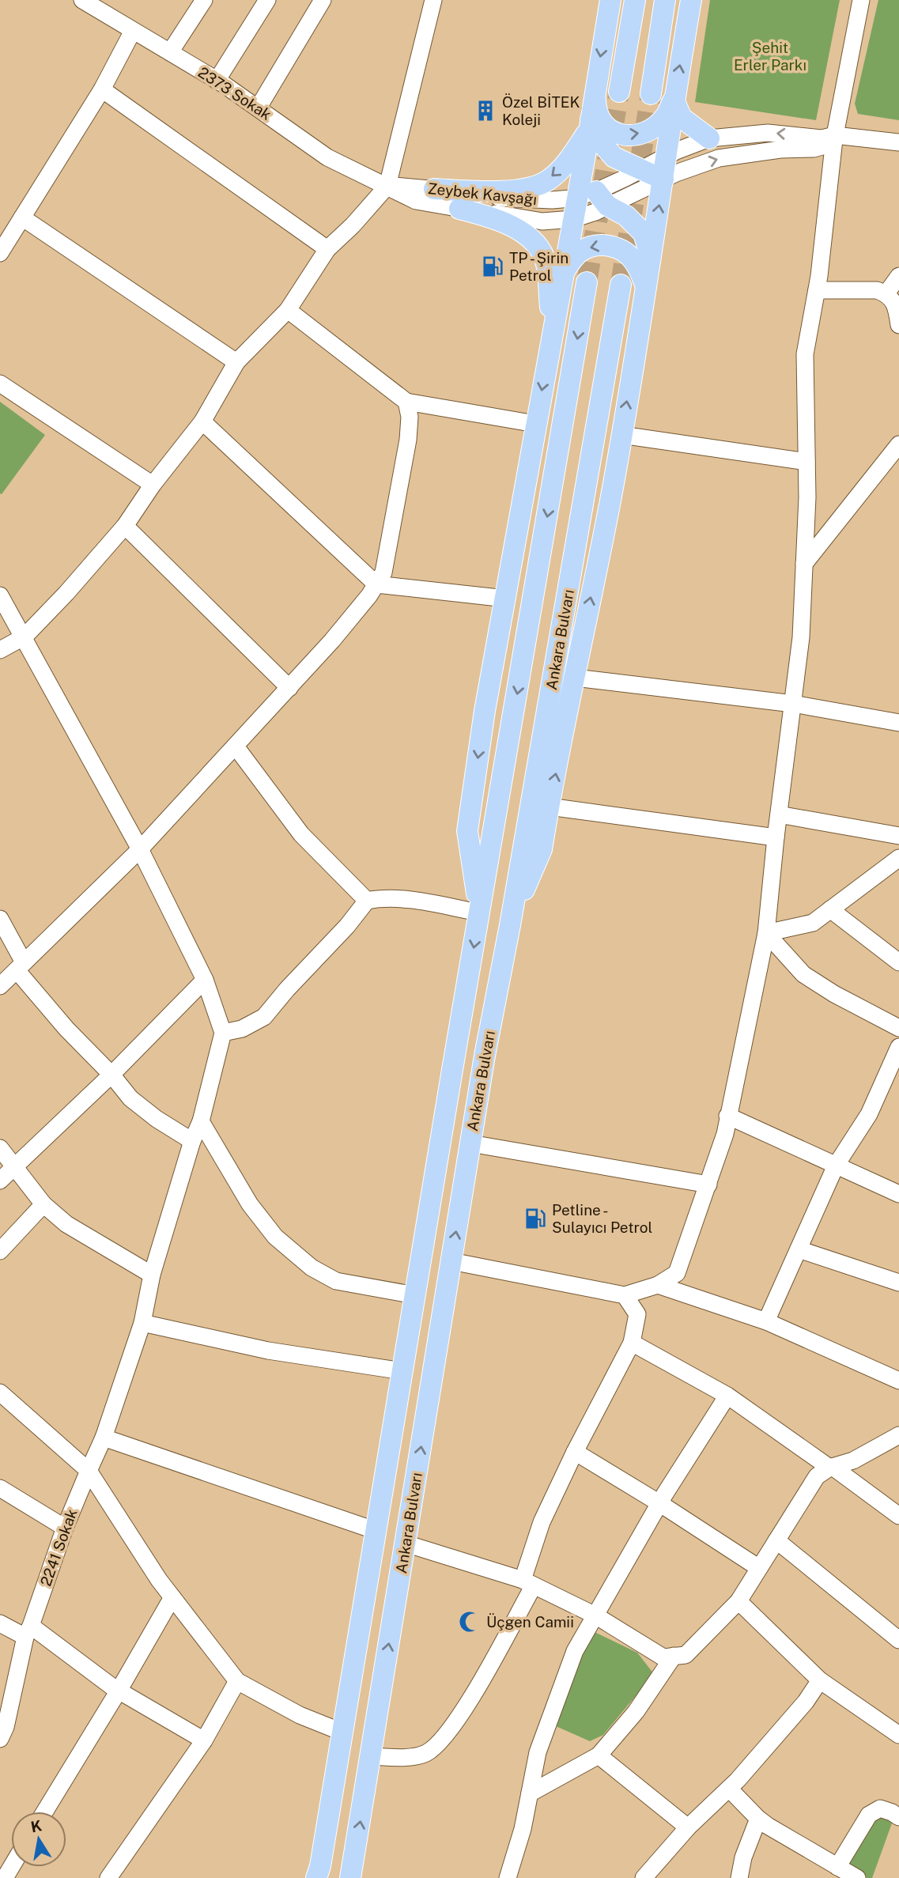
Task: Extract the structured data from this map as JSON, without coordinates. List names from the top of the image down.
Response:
{
  "streets": {
    "main road": ["Ankara Bulvarı"],
    "street": ["2373 Sokak", "Zeybek Kavşağı", "2241 Sokak"]
  },
  "crossings": [
    ["2373 Sokak", "Zeybek Kavşağı"]
  ],
  "parks": ["Şehit Erler Parkı"],
  "places": {
    "building": ["Özel BİTEK Koleji"],
    "fuel station": ["TP - Şirin Petrol", "Petline - Sulayıcı Petrol"],
    "mosque": ["Üçgen Camii"]
  },
  "north": "top"
}
